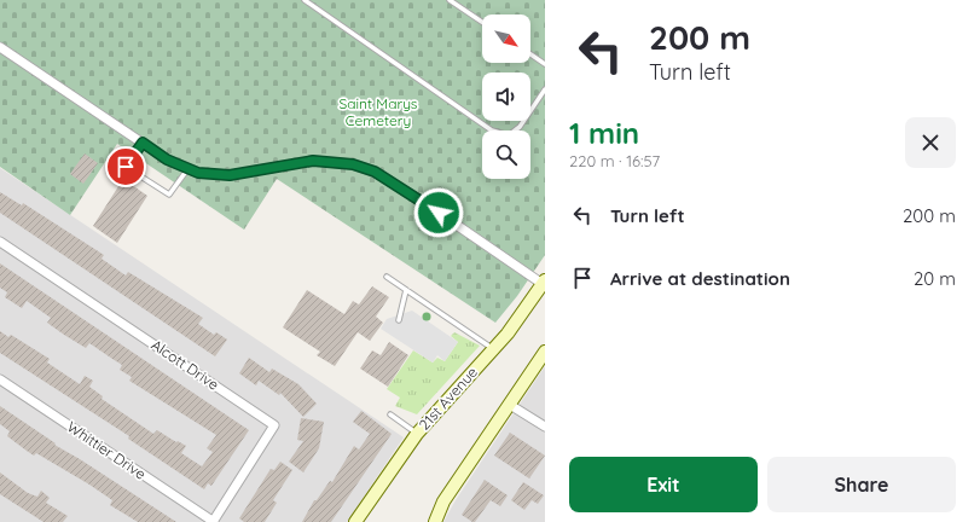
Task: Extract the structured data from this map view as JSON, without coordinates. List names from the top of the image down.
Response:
{
  "streets": {
    "street": ["Alcott Drive", "21st Avenue", "Whittier Drive"]
  },
  "crossings": [
    ["Alcott Drive", "Whittier Drive"]
  ],
  "parks": ["Saint Marys Cemetery"],
  "north": "bottom right",
  "page": {
    "turn": ["200 m", "Turn left"],
    "heading": ["1 min", "220 m · 16:57"],
    "list": [
      {
        "name": "Turn left",
        "value": "200 m"
      },
      {
        "name": "Arrive at destination",
        "value": "20 m"
      }
    ],
    "buttons": ["Exit", "Share"]
  }
}
